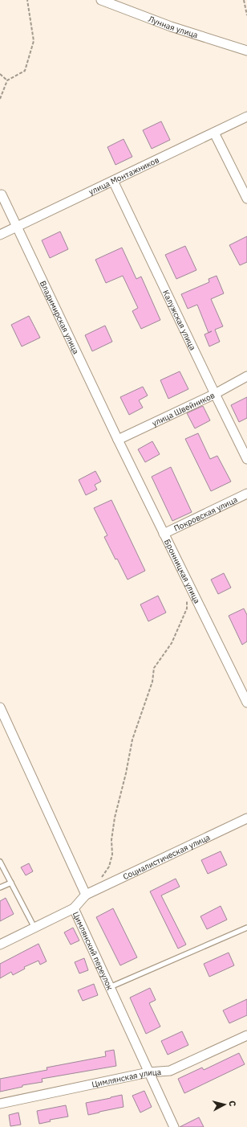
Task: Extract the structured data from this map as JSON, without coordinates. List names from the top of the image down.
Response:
{
  "streets": {
    "street": [
      "Лунная улица",
      "улица Монтажников",
      "Владимирская улица",
      "Калужская улица",
      "улица Швейников",
      "Покровская улица",
      "Бронницкая улица",
      "Социалистическая улица",
      "Цимлянский переулок",
      "Цимлянская улица"
    ]
  },
  "crossings": [
    ["улица Монтажников", "Владимирская улица"],
    ["улица Монтажников", "Калужская улица"],
    ["Владимирская улица", "улица Швейников"],
    ["Владимирская улица", "Бронницкая улица"],
    ["Калужская улица", "улица Швейников"],
    ["улица Швейников", "Бронницкая улица"],
    ["Покровская улица", "Бронницкая улица"],
    ["Социалистическая улица", "Цимлянский переулок"],
    ["Цимлянский переулок", "Цимлянская улица"]
  ],
  "north": "right"
}
